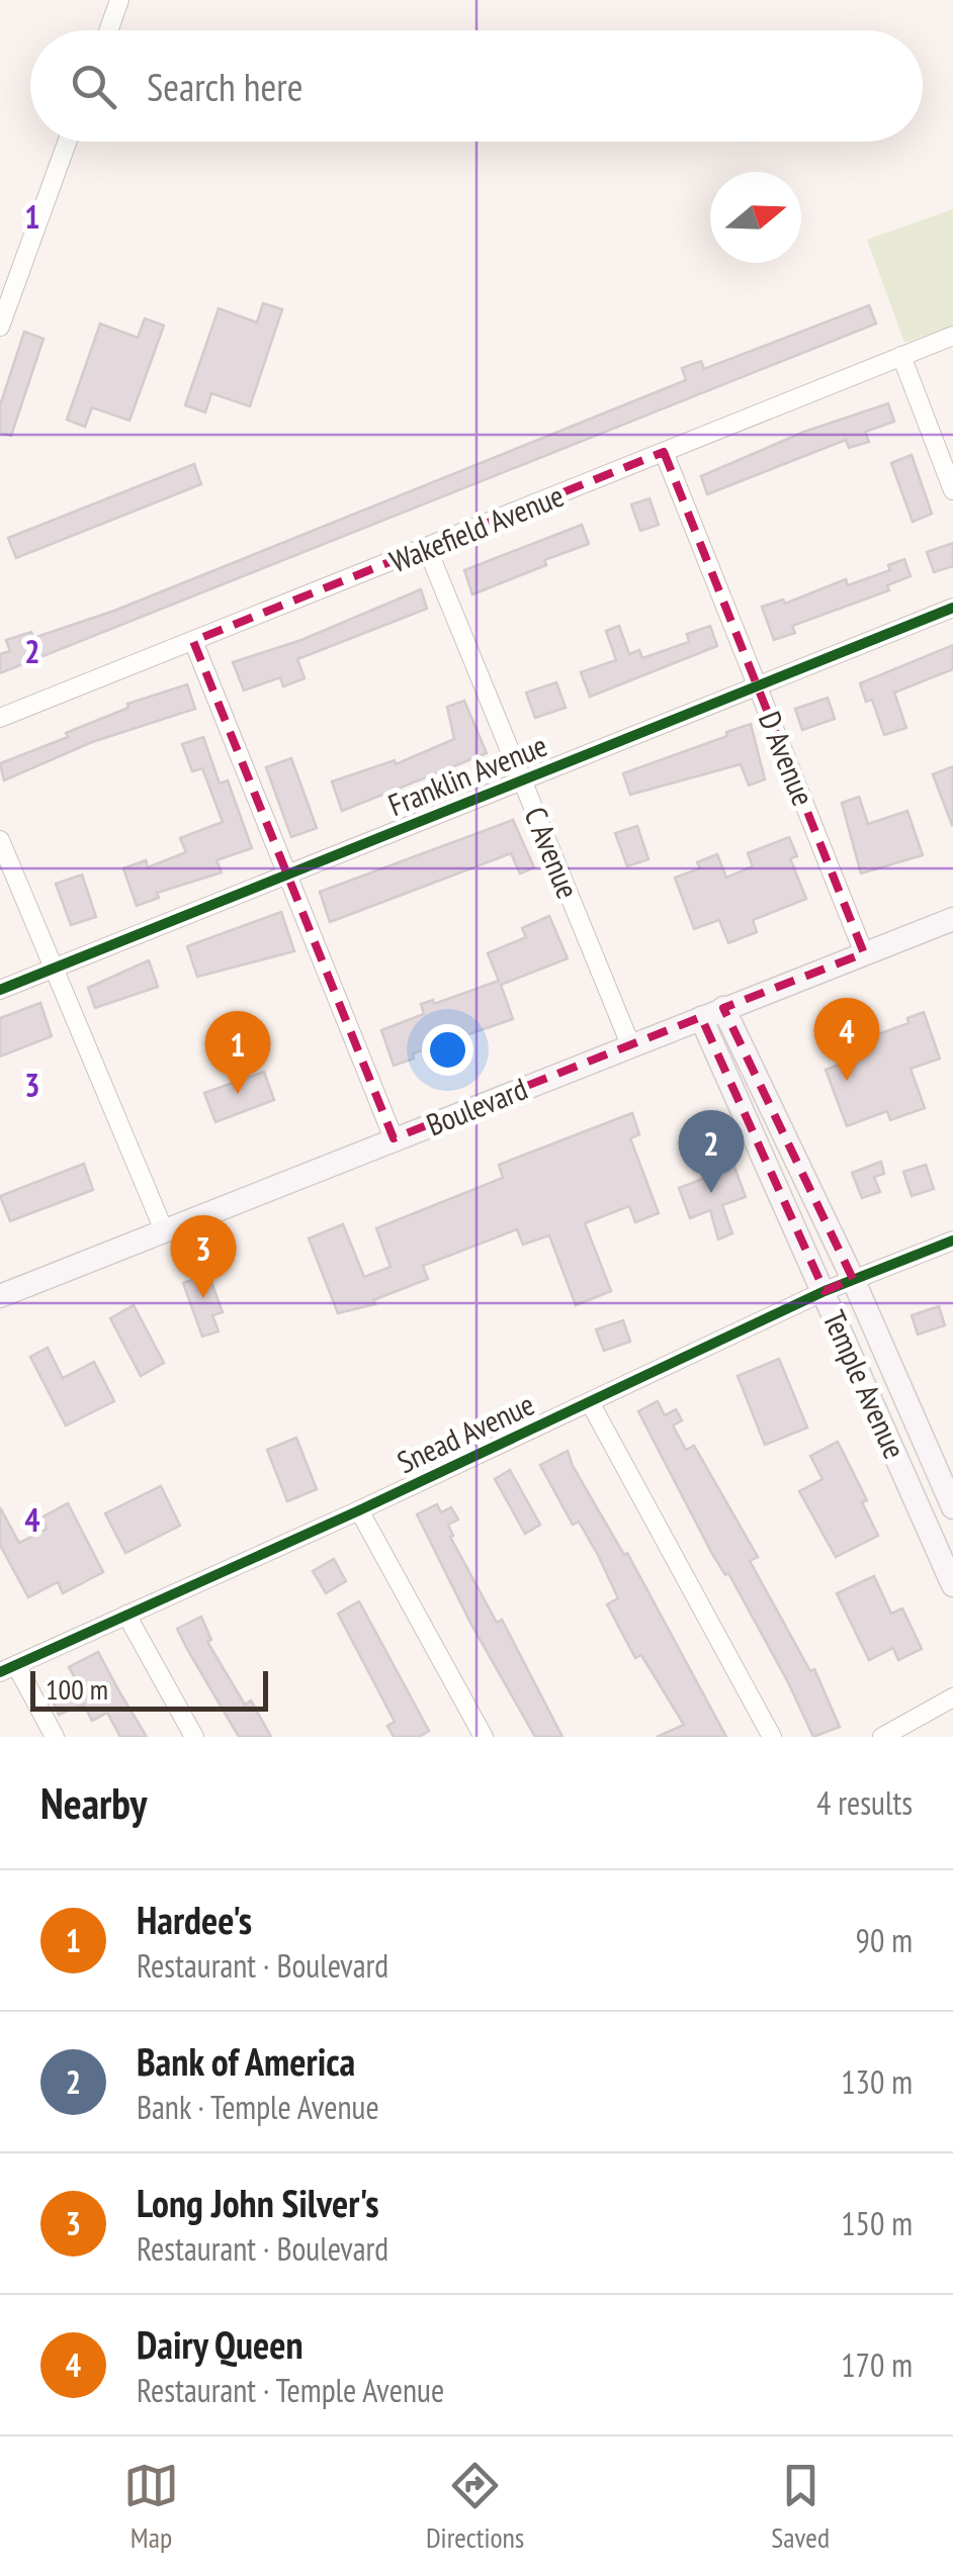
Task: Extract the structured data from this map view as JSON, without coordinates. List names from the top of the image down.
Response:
{
  "streets": {
    "main road": ["Boulevard", "Temple Avenue"],
    "street": [
      "Wakefield Avenue",
      "D Avenue",
      "Franklin Avenue",
      "C Avenue",
      "Snead Avenue"
    ]
  },
  "crossings": [
    ["Wakefield Avenue", "D Avenue"],
    ["Wakefield Avenue", "C Avenue"],
    ["D Avenue", "Franklin Avenue"],
    ["D Avenue", "Boulevard"],
    ["Franklin Avenue", "C Avenue"],
    ["C Avenue", "Boulevard"],
    ["Boulevard", "Temple Avenue"],
    ["Temple Avenue", "Snead Avenue"]
  ],
  "scale_bar": "100 m",
  "north": "right",
  "page": {
    "search": "Search here",
    "pins": [
      "4",
      "1",
      "2",
      "3"
    ],
    "scale": "100 m",
    "heading": ["Nearby", "4 results"],
    "list": [
      {
        "mark": "1",
        "name": "Hardee's",
        "note": "Restaurant · Boulevard",
        "value": "90 m"
      },
      {
        "mark": "2",
        "name": "Bank of America",
        "note": "Bank · Temple Avenue",
        "value": "130 m"
      },
      {
        "mark": "3",
        "name": "Long John Silver's",
        "note": "Restaurant · Boulevard",
        "value": "150 m"
      },
      {
        "mark": "4",
        "name": "Dairy Queen",
        "note": "Restaurant · Temple Avenue",
        "value": "170 m"
      }
    ],
    "nav": ["Map", "Directions", "Saved"]
  },
  "grid": {
    "rows": [
      "1",
      "2",
      "3",
      "4"
    ]
  }
}
